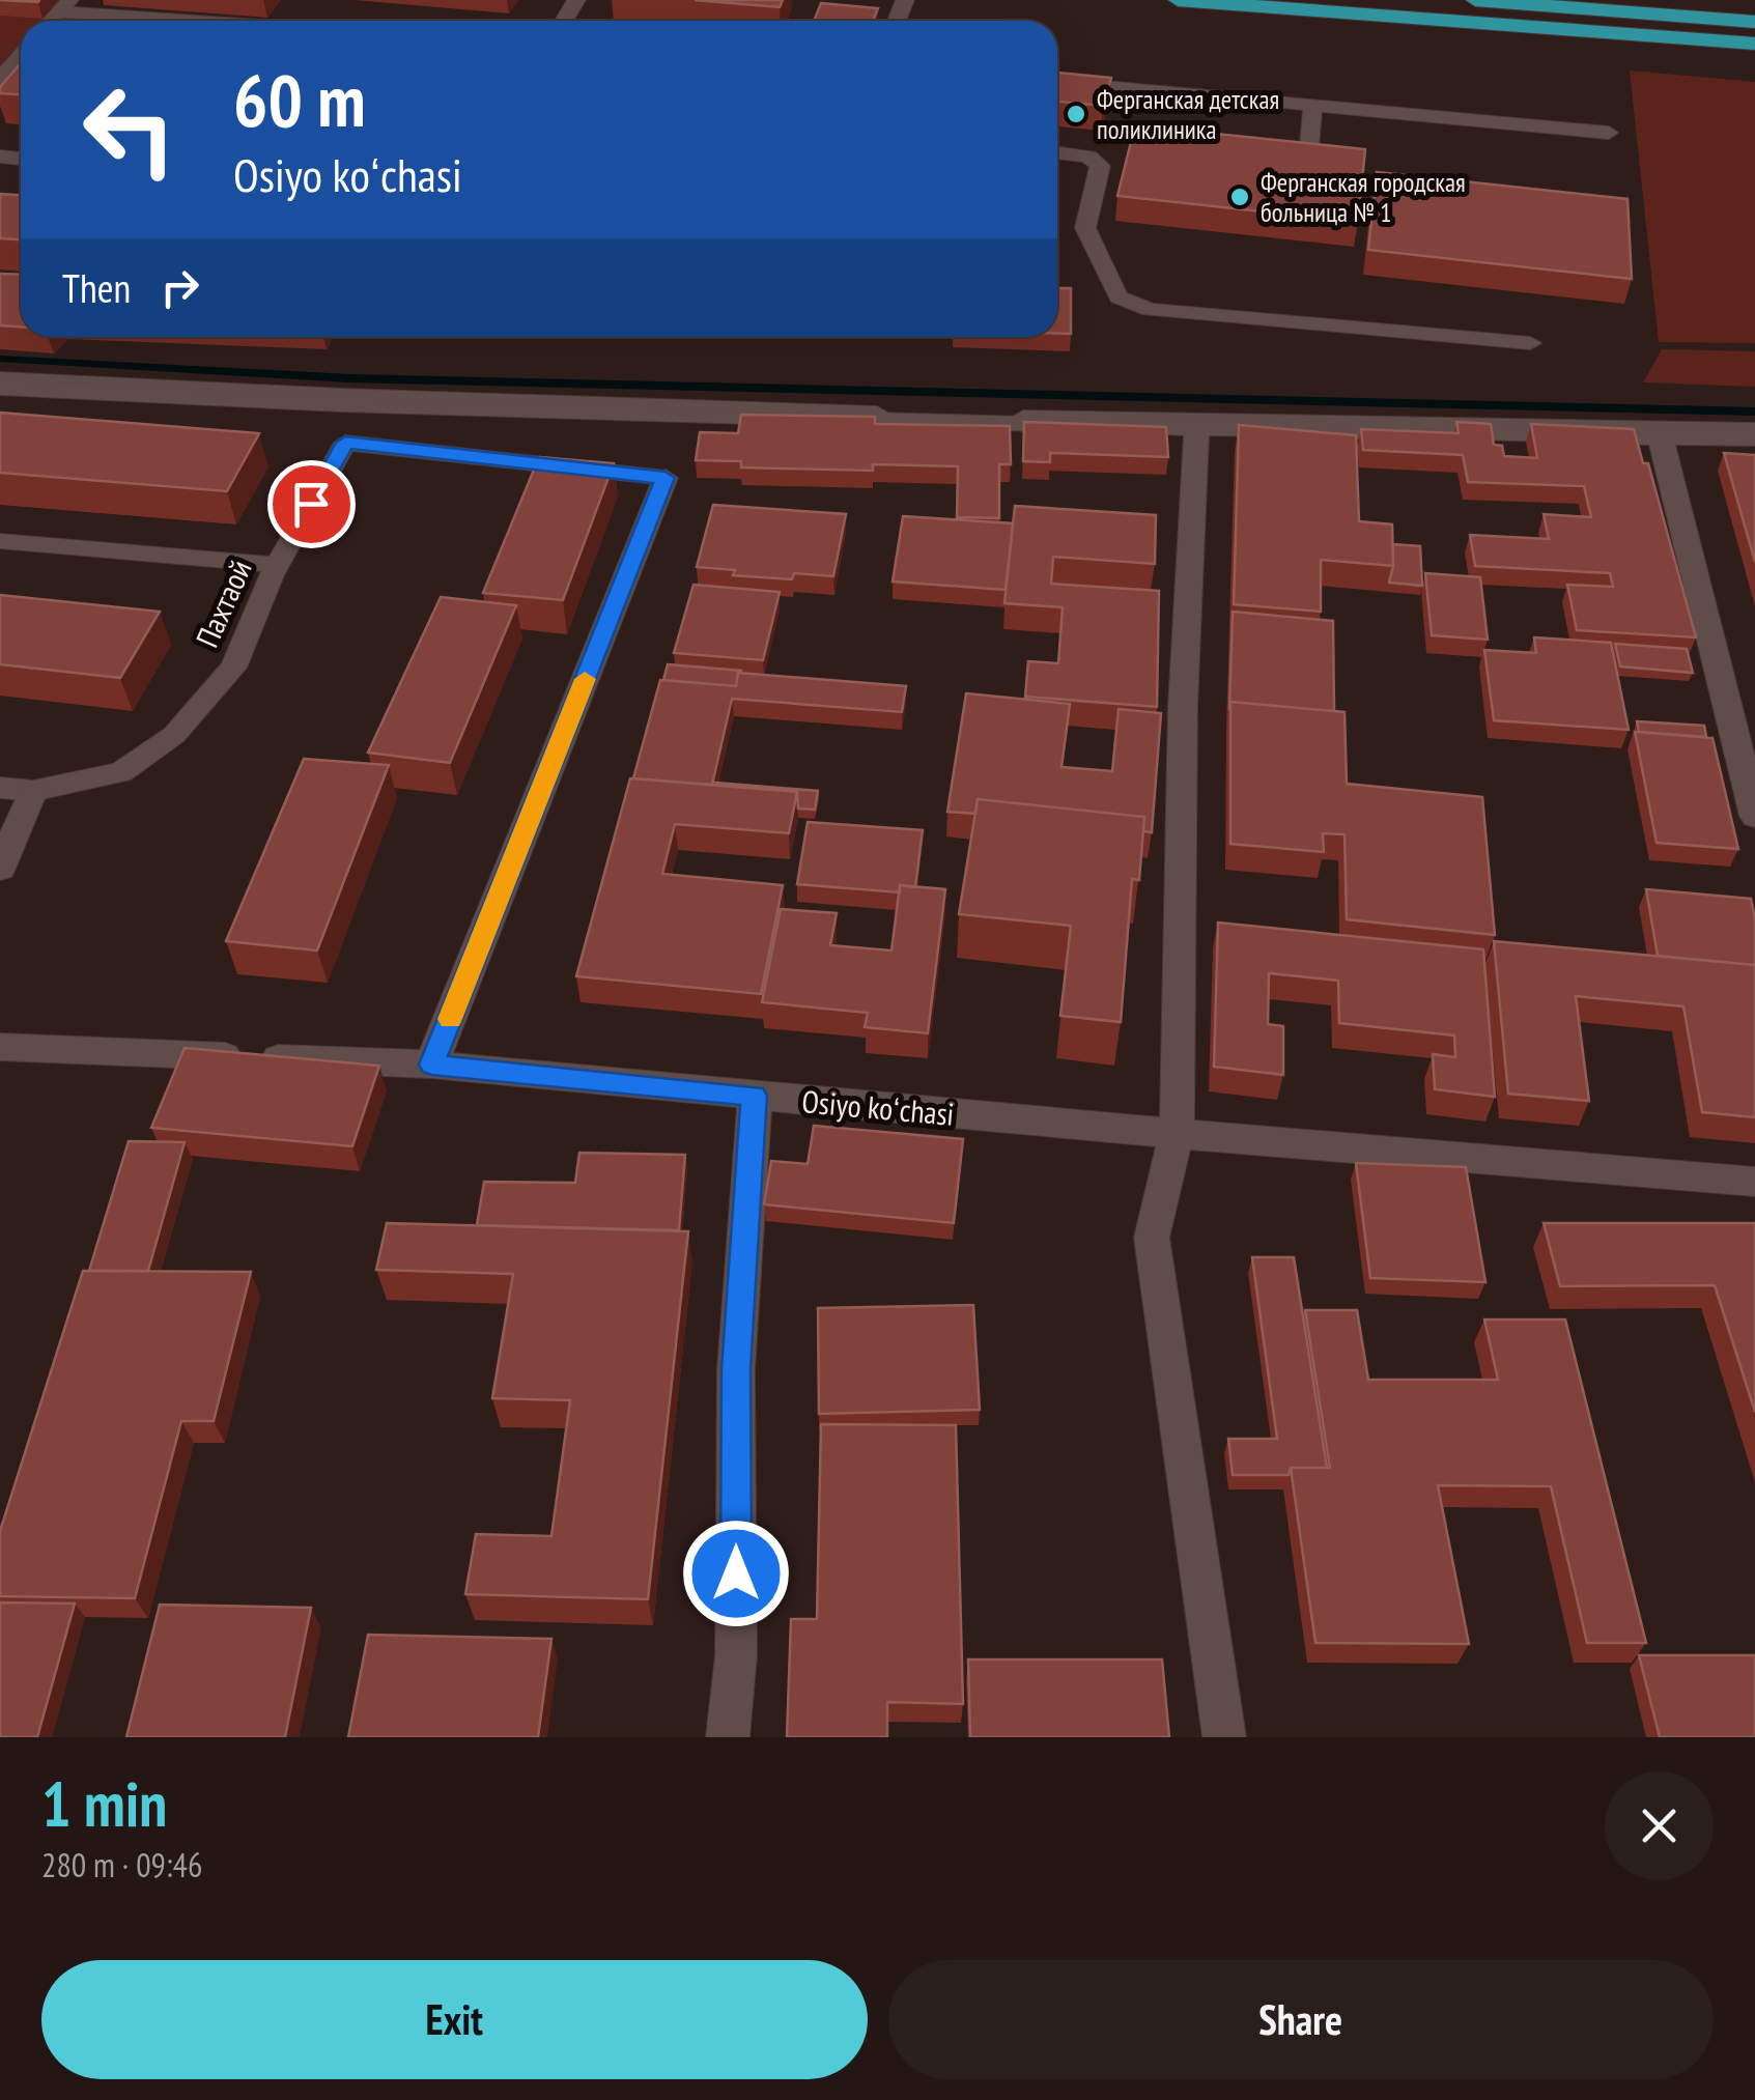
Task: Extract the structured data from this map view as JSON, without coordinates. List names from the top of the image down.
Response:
{
  "streets": {
    "street": ["Osiyo koʻchasi"],
    "lane": ["Пахтаой"]
  },
  "places": ["Ферганская детская поликлиника", "Ферганская городская больница № 1"],
  "page": {
    "turn": ["60 m", "Osiyo koʻchasi"],
    "then": "Then",
    "heading": ["1 min", "280 m · 09:46"],
    "buttons": ["Exit", "Share"]
  }
}
